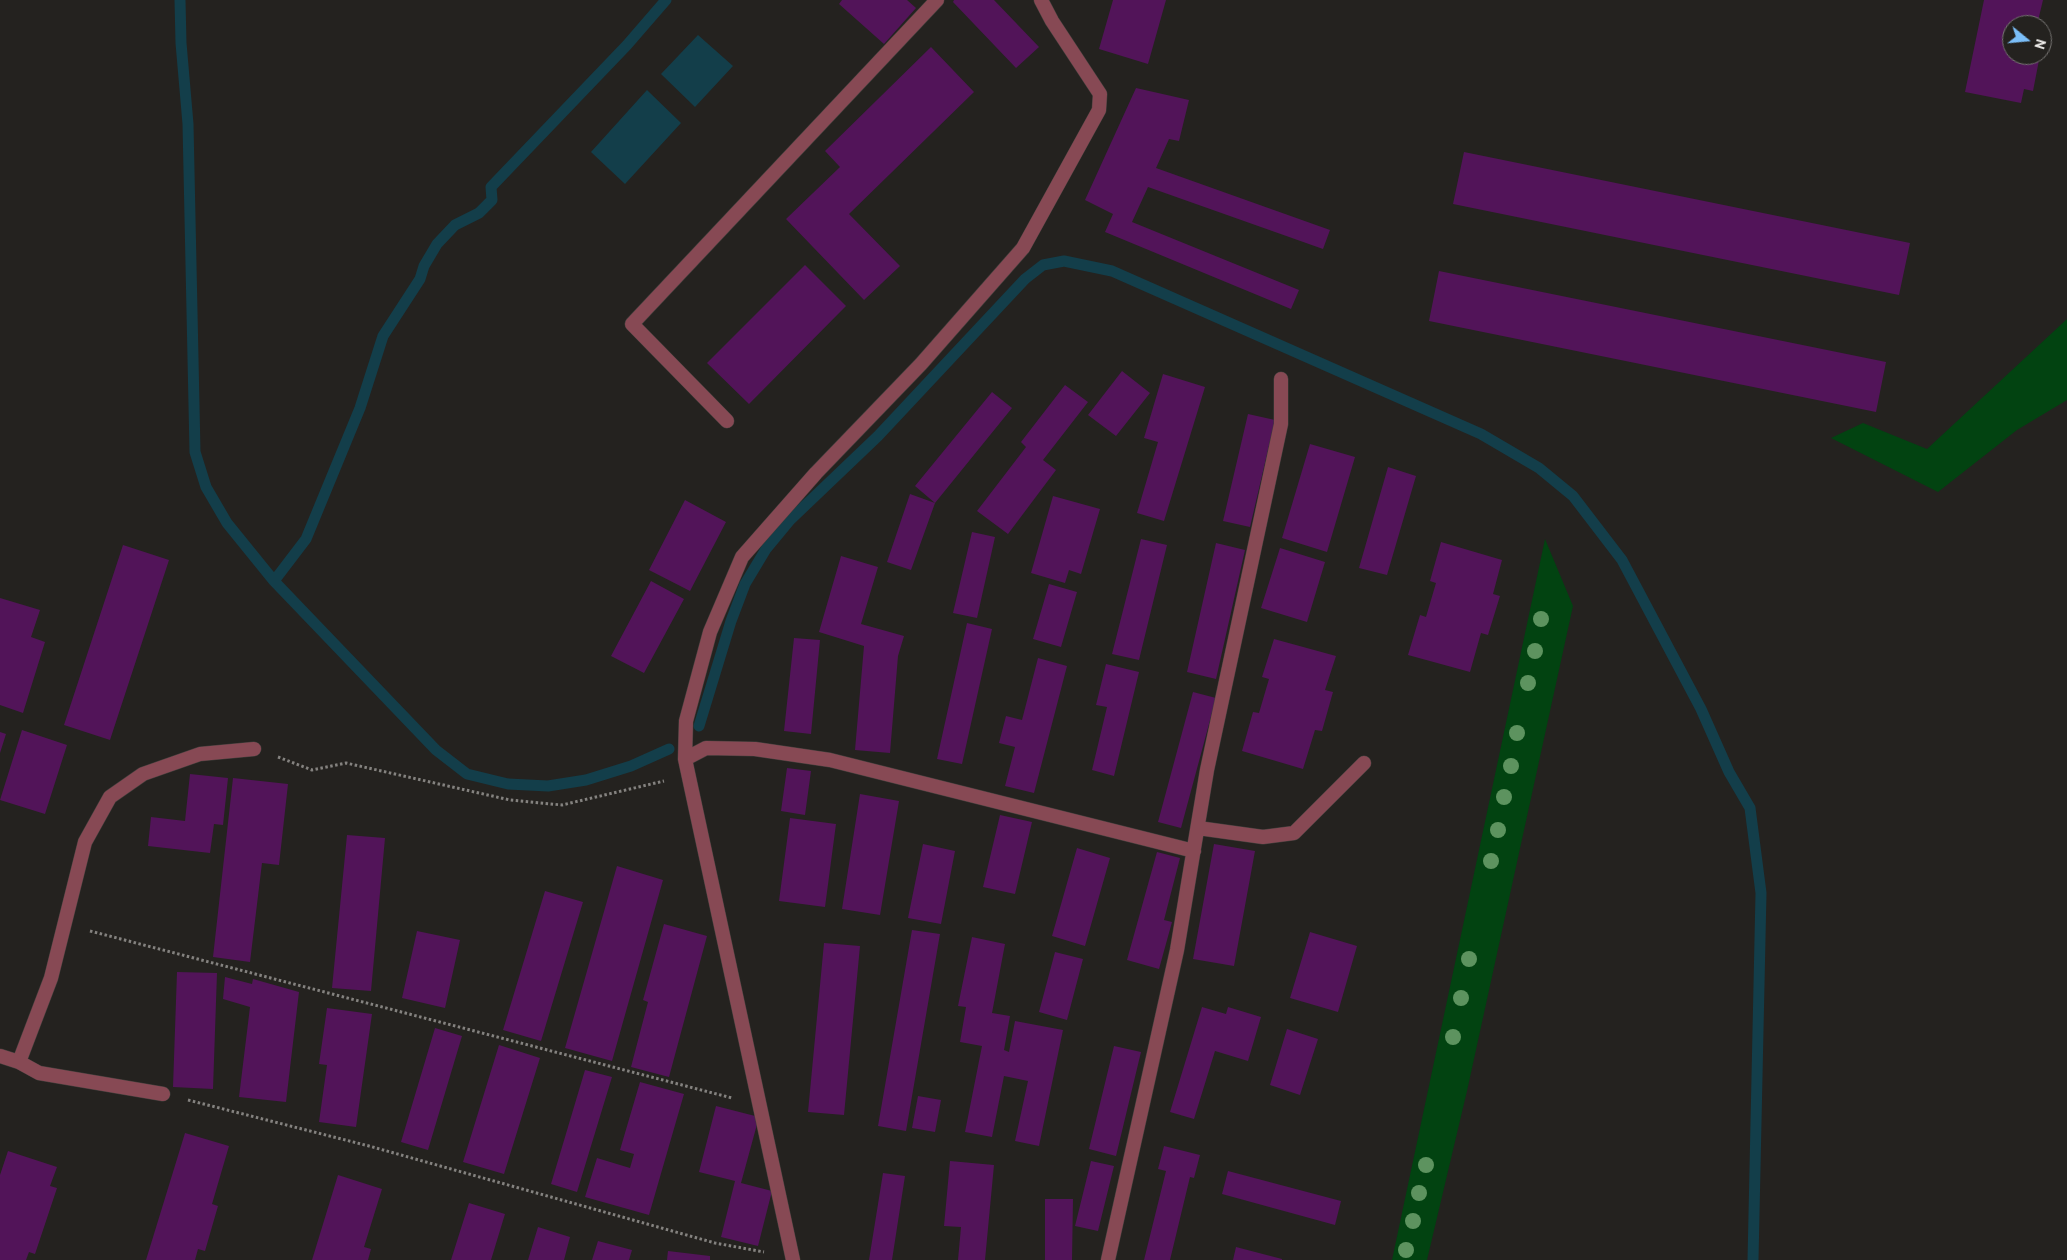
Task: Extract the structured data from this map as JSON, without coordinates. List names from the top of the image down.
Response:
{
  "north": "right"
}
